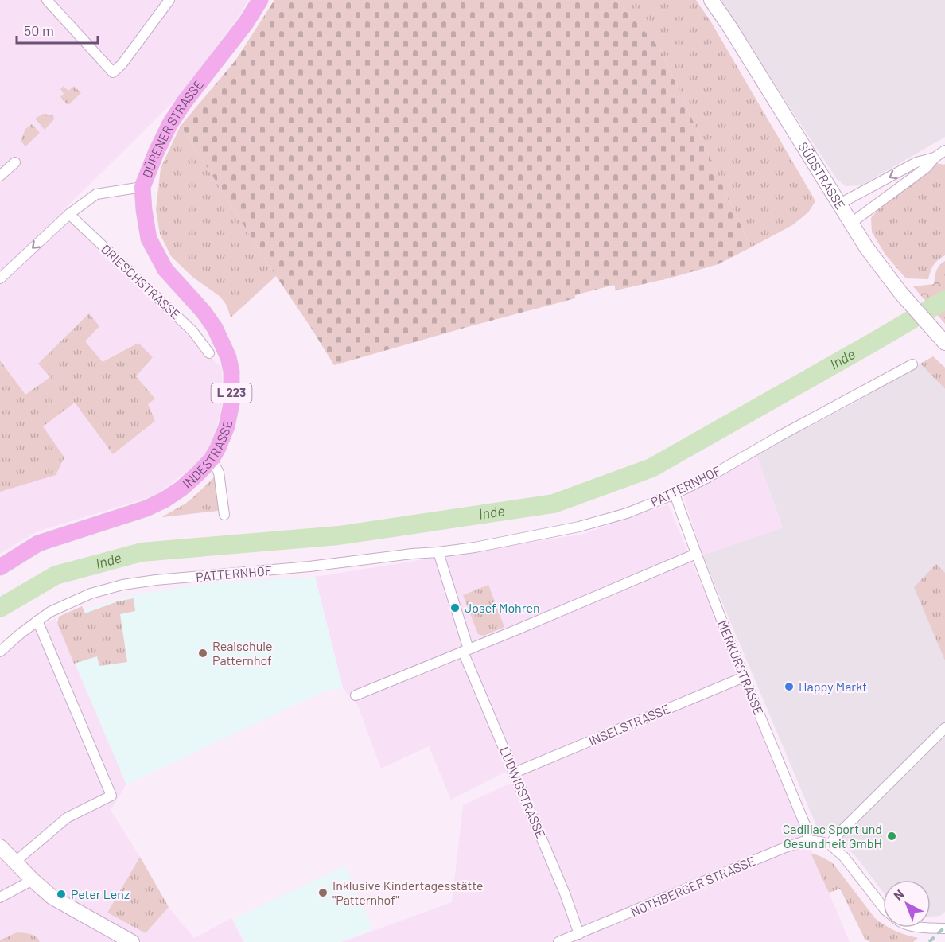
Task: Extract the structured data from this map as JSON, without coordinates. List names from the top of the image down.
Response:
{
  "streets": {
    "main road": [
      "DÜRENER STRASSE",
      "SÜDSTRASSE",
      "L 223",
      "INDESTRASSE"
    ],
    "street": [
      "DRIESCHSTRASSE",
      "PATTERNHOF",
      "MERKURSTRASSE",
      "INSELSTRASSE",
      "LUDWIGSTRASSE",
      "NOTHBERGER STRASSE"
    ]
  },
  "crossings": [
    ["DÜRENER STRASSE", "DRIESCHSTRASSE"],
    ["DÜRENER STRASSE", "INDESTRASSE"],
    ["PATTERNHOF", "MERKURSTRASSE"],
    ["MERKURSTRASSE", "INSELSTRASSE"],
    ["MERKURSTRASSE", "NOTHBERGER STRASSE"],
    ["INSELSTRASSE", "LUDWIGSTRASSE"],
    ["LUDWIGSTRASSE", "NOTHBERGER STRASSE"]
  ],
  "water": ["Inde"],
  "places": [
    "Josef Mohren",
    "Realschule Patternhof",
    "Happy Markt",
    "Cadillac Sport und Gesundheit GmbH",
    "Inklusive Kindertagesstätte \"Patternhof\"",
    "Peter Lenz"
  ],
  "scale_bar": "50 m",
  "north": "top left"
}
